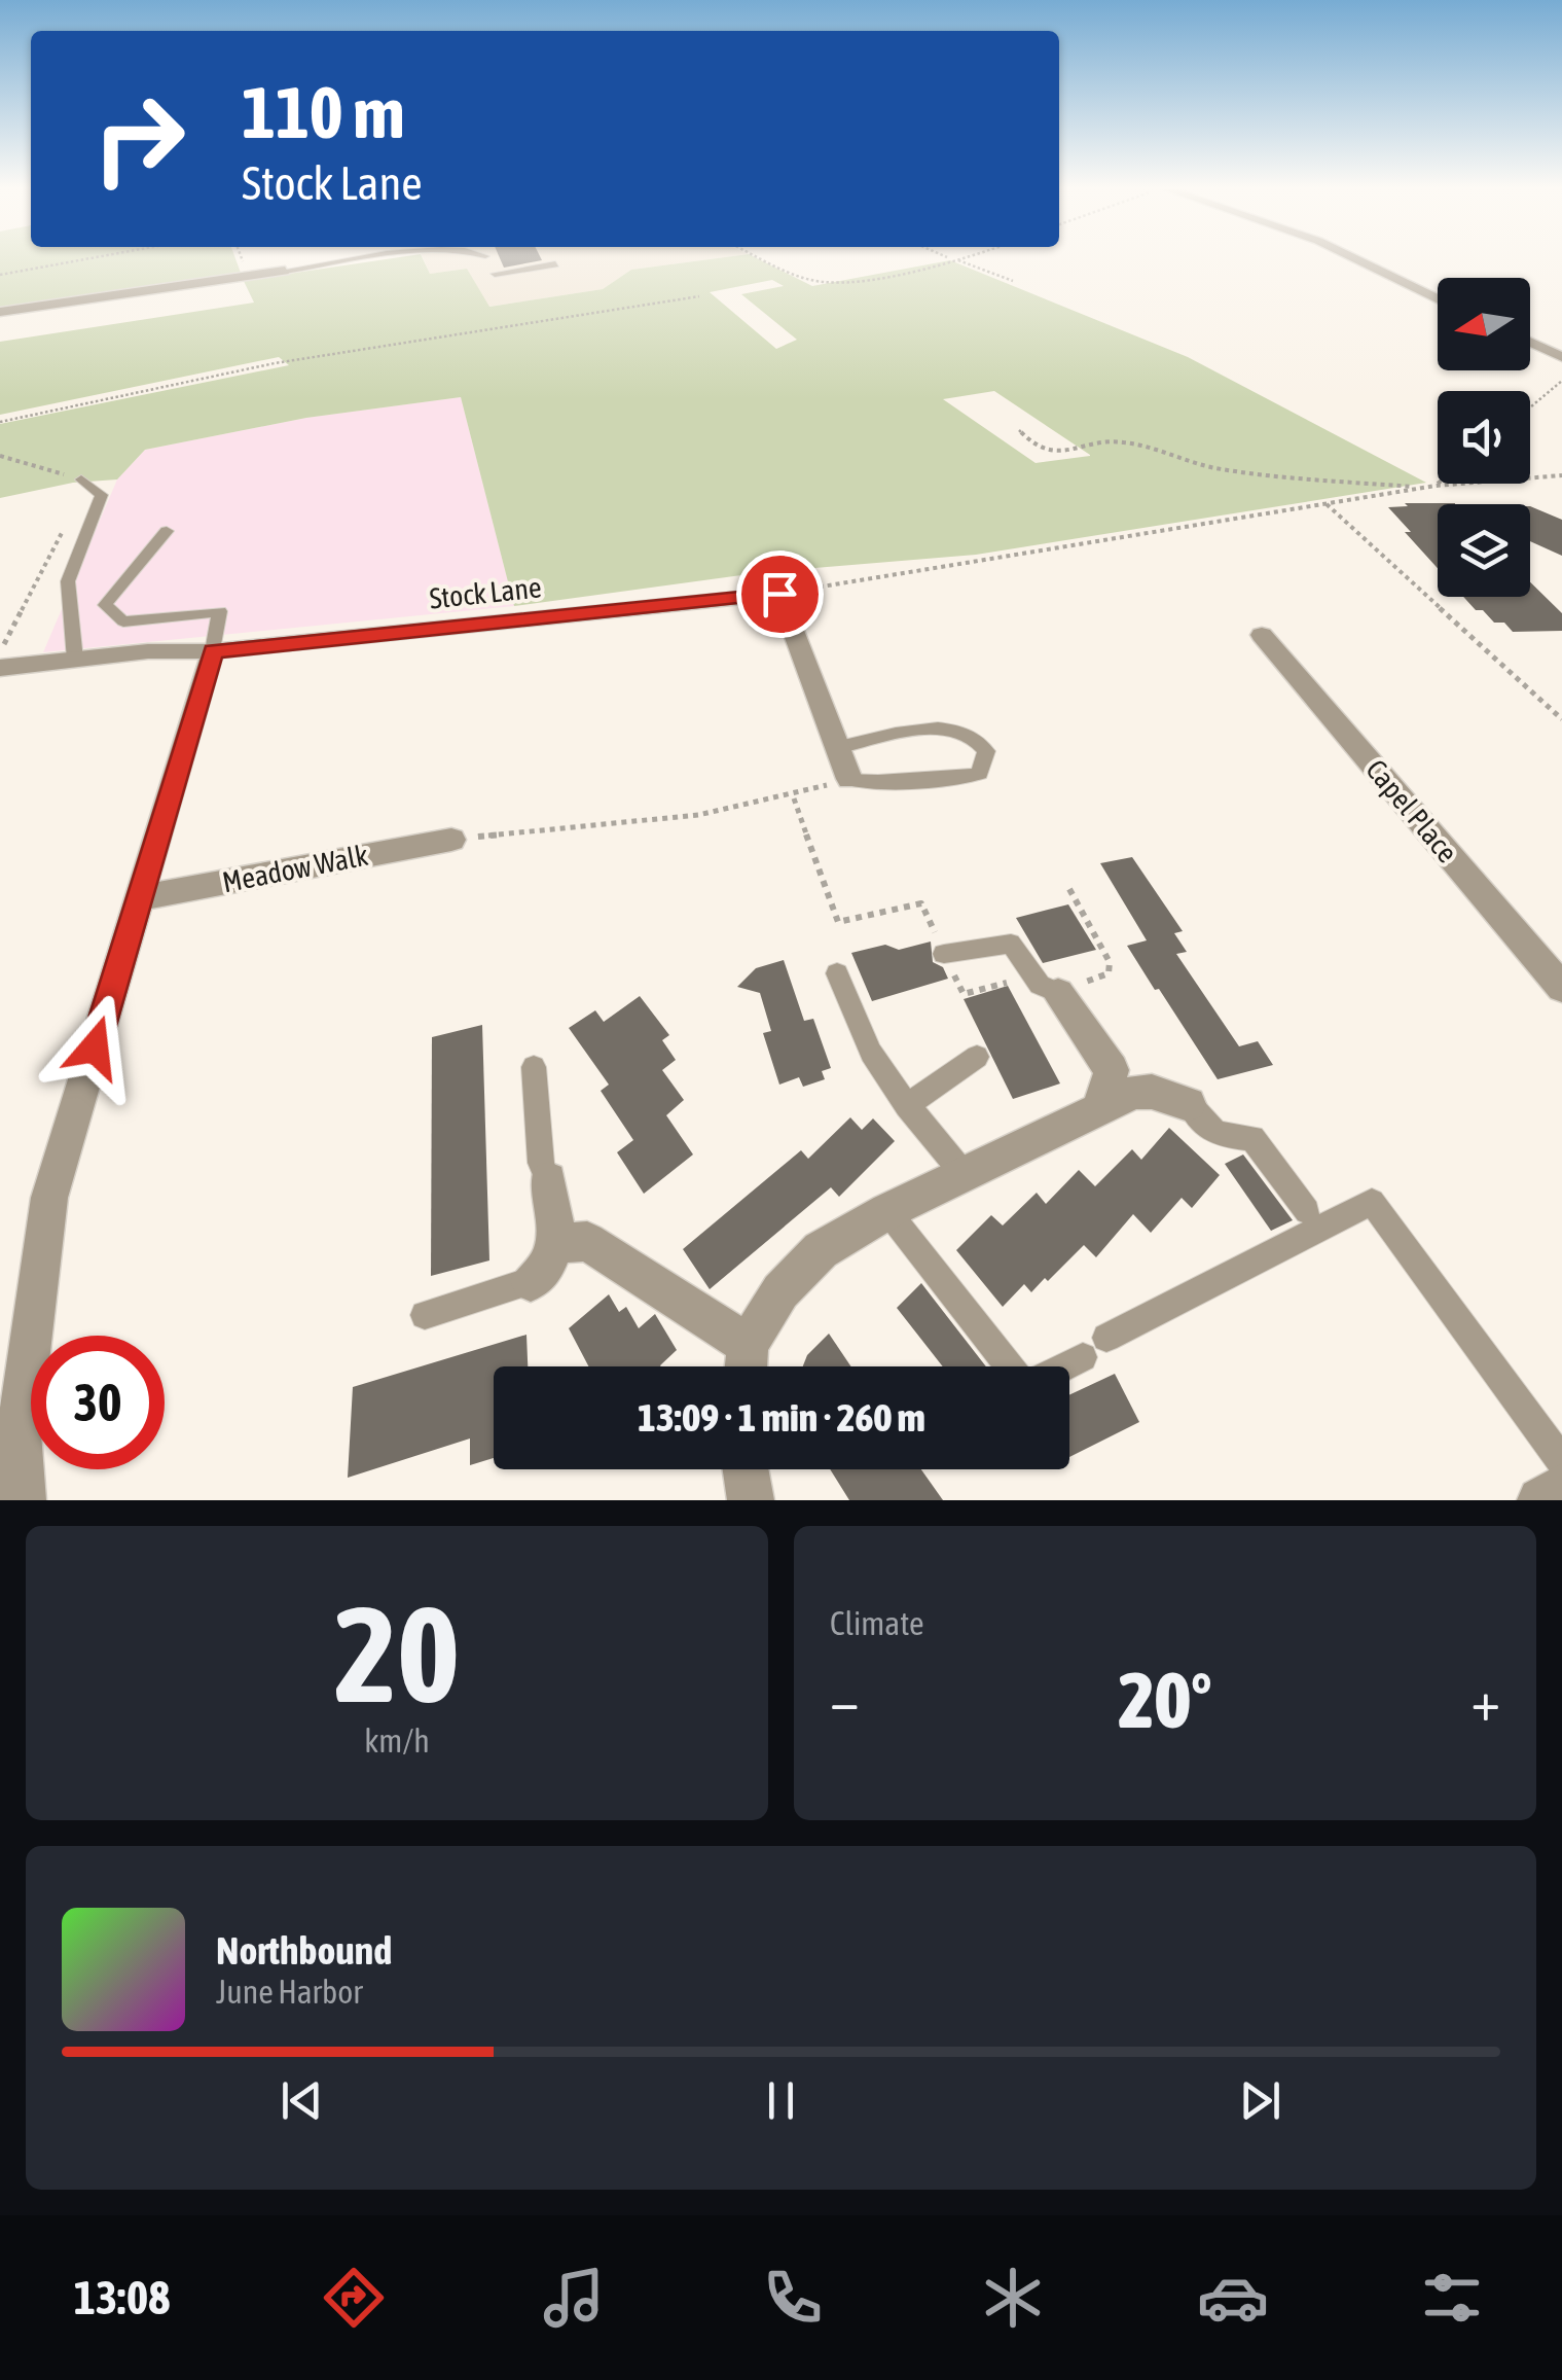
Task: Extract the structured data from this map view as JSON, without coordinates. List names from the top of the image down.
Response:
{
  "streets": {
    "street": ["Stock Lane", "Capel Place", "Meadow Walk"]
  },
  "north": "left",
  "page": {
    "turn": ["110 m", "Stock Lane"],
    "limit": "30",
    "trip": "13:09 · 1 min · 260 m",
    "tile": [
      ["20", "km/h"],
      "Climate"
    ],
    "heat": ["−", "20°", "+"],
    "song": ["Northbound", "June Harbor"],
    "tabs": "13:08"
  }
}
